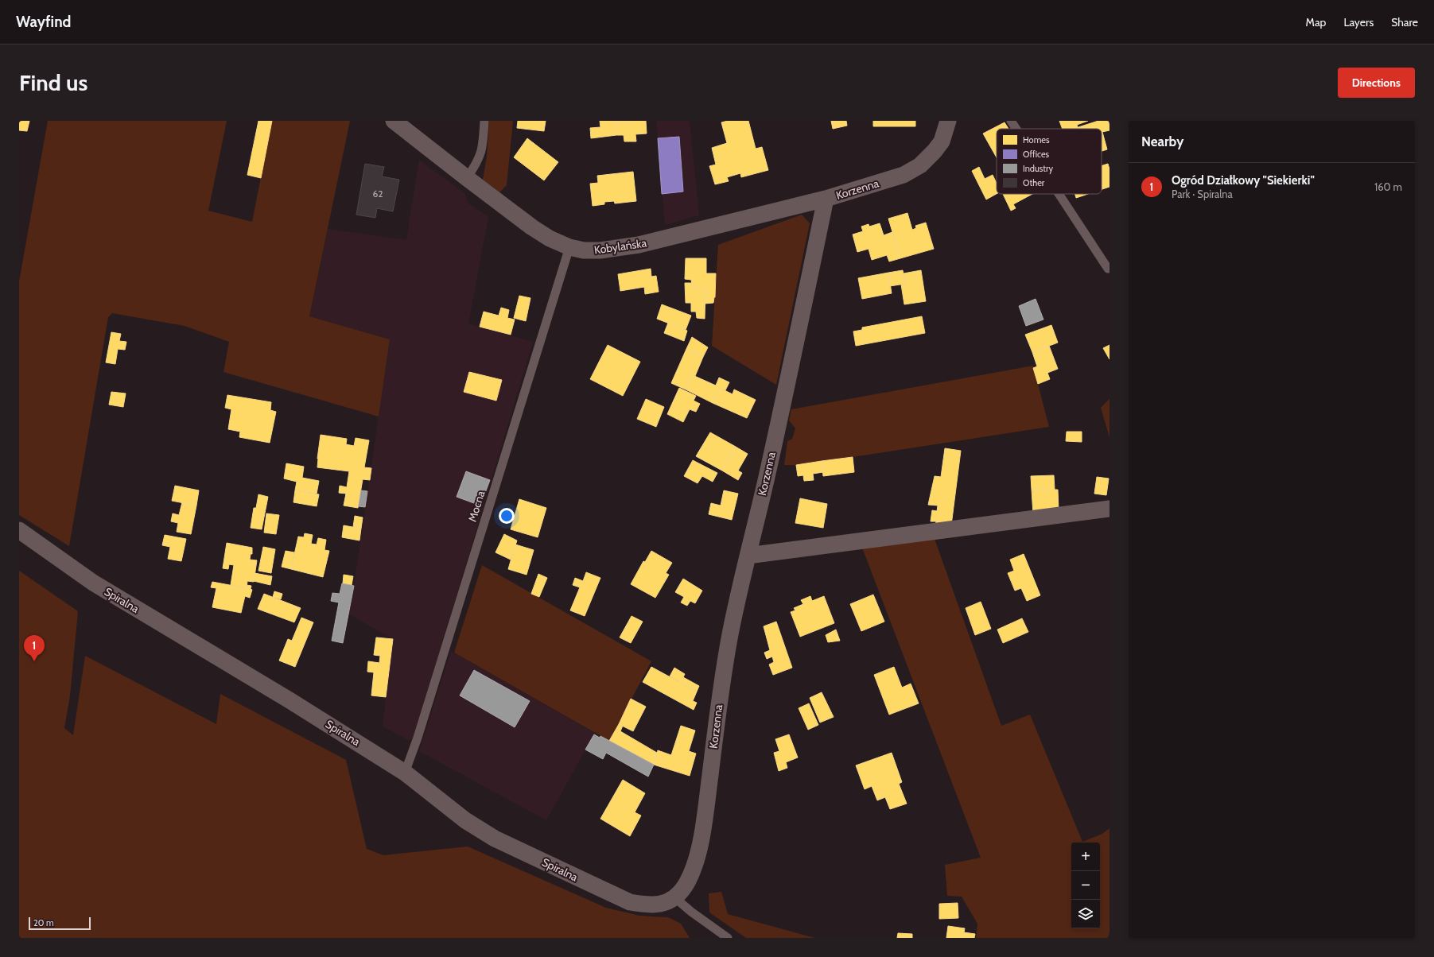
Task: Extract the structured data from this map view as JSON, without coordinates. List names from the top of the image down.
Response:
{
  "streets": {
    "street": ["Korzenna", "Kobylańska", "Spiralna"],
    "lane": ["Mocna"]
  },
  "crossings": [
    ["Korzenna", "Kobylańska"],
    ["Korzenna", "Spiralna"],
    ["Kobylańska", "Mocna"],
    ["Mocna", "Spiralna"]
  ],
  "house_numbers": ["62"],
  "legend": [
    "Homes",
    "Offices",
    "Industry",
    "Other"
  ],
  "scale_bar": "20 m",
  "page": {
    "header": "Wayfind",
    "nav": ["Map", "Layers", "Share"],
    "buttons": "Directions",
    "title": "Find us",
    "heading": "Nearby",
    "list": [
      {
        "mark": "1",
        "name": "Ogród Działkowy \"Siekierki\"",
        "note": "Park · Spiralna",
        "value": "160 m"
      }
    ],
    "pins": "1",
    "map_buttons": ["+", "−"],
    "scale": "20 m"
  }
}
